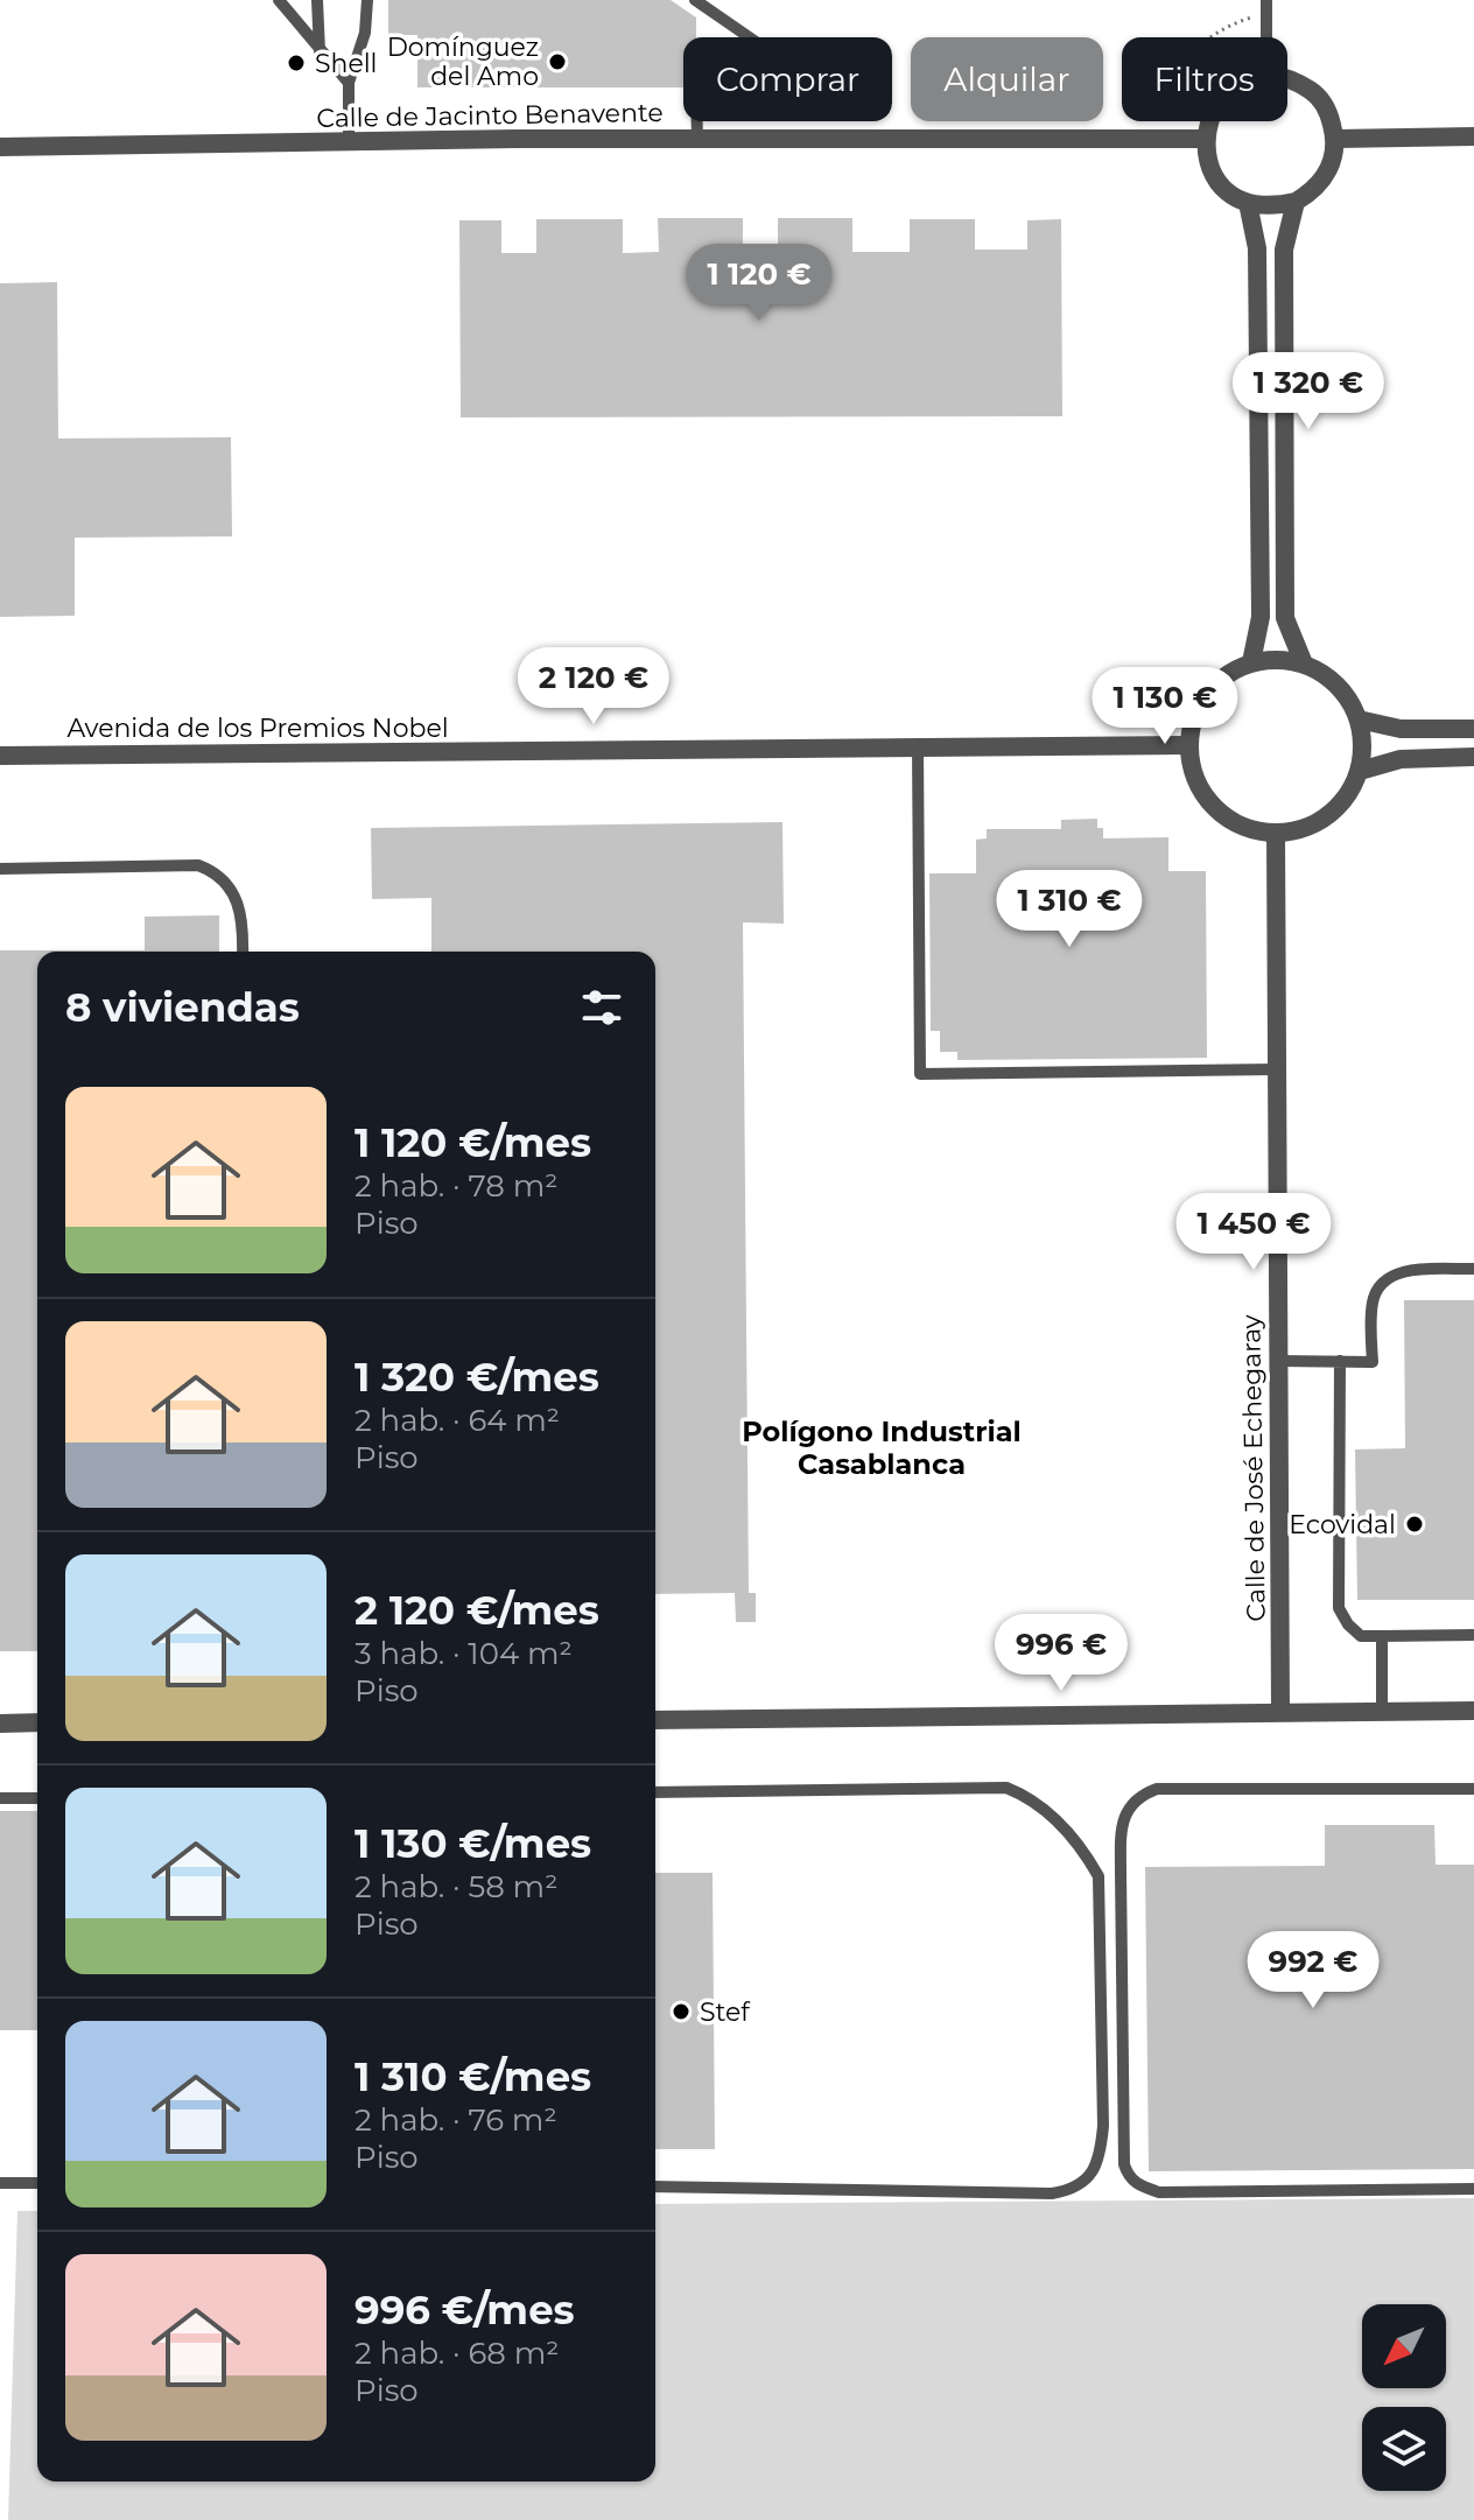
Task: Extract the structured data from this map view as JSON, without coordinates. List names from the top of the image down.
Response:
{
  "streets": {
    "street": ["Calle de Jacinto Benavente", "Avenida de los Premios Nobel", "Calle de José Echegaray"]
  },
  "crossings": [
    ["Avenida de los Premios Nobel", "Calle de José Echegaray"]
  ],
  "districts": ["Polígono Industrial Casablanca"],
  "places": [
    "Domínguez del Amo",
    "Shell",
    "Ecovidal",
    "Stef"
  ],
  "north": "bottom left",
  "page": {
    "chip": ["Comprar", "Alquilar", "Filtros"],
    "price": [
      "1 120 €",
      "1 320 €",
      "2 120 €",
      "1 130 €",
      "1 310 €",
      "1 450 €",
      "996 €",
      "992 €"
    ],
    "heading": "8 viviendas",
    "list": [
      {
        "name": "1 120 €/mes",
        "note": "2 hab. · 78 m² · Piso"
      },
      {
        "name": "1 320 €/mes",
        "note": "2 hab. · 64 m² · Piso"
      },
      {
        "name": "2 120 €/mes",
        "note": "3 hab. · 104 m² · Piso"
      },
      {
        "name": "1 130 €/mes",
        "note": "2 hab. · 58 m² · Piso"
      },
      {
        "name": "1 310 €/mes",
        "note": "2 hab. · 76 m² · Piso"
      },
      {
        "name": "996 €/mes",
        "note": "2 hab. · 68 m² · Piso"
      }
    ]
  }
}
